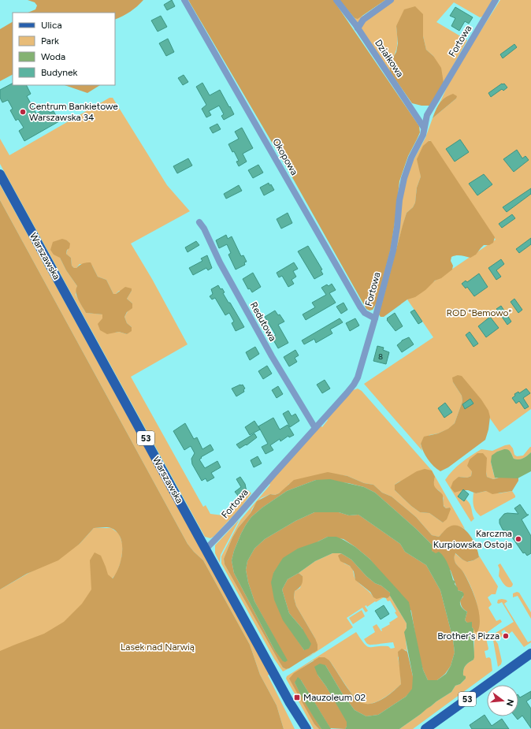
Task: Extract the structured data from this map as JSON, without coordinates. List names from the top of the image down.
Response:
{
  "streets": {
    "main road": ["Warszawska", "53"],
    "street": [
      "Fortowa",
      "Działkowa",
      "Okopowa",
      "Redutowa"
    ]
  },
  "crossings": [
    ["Fortowa", "Działkowa"],
    ["Fortowa", "Okopowa"],
    ["Fortowa", "Warszawska"],
    ["Fortowa", "Redutowa"]
  ],
  "parks": ["ROD \"Bemowo\"", "Lasek nad Narwią"],
  "places": {
    "other": ["Centrum Bankietowe Warszawska 34", "Karczma Kurpiowska Ostoja", "Brother's Pizza"],
    "transit": ["Mauzoleum 02"]
  },
  "house_numbers": ["8"],
  "legend": [
    "Ulica",
    "Park",
    "Woda",
    "Budynek"
  ],
  "north": "right"
}
